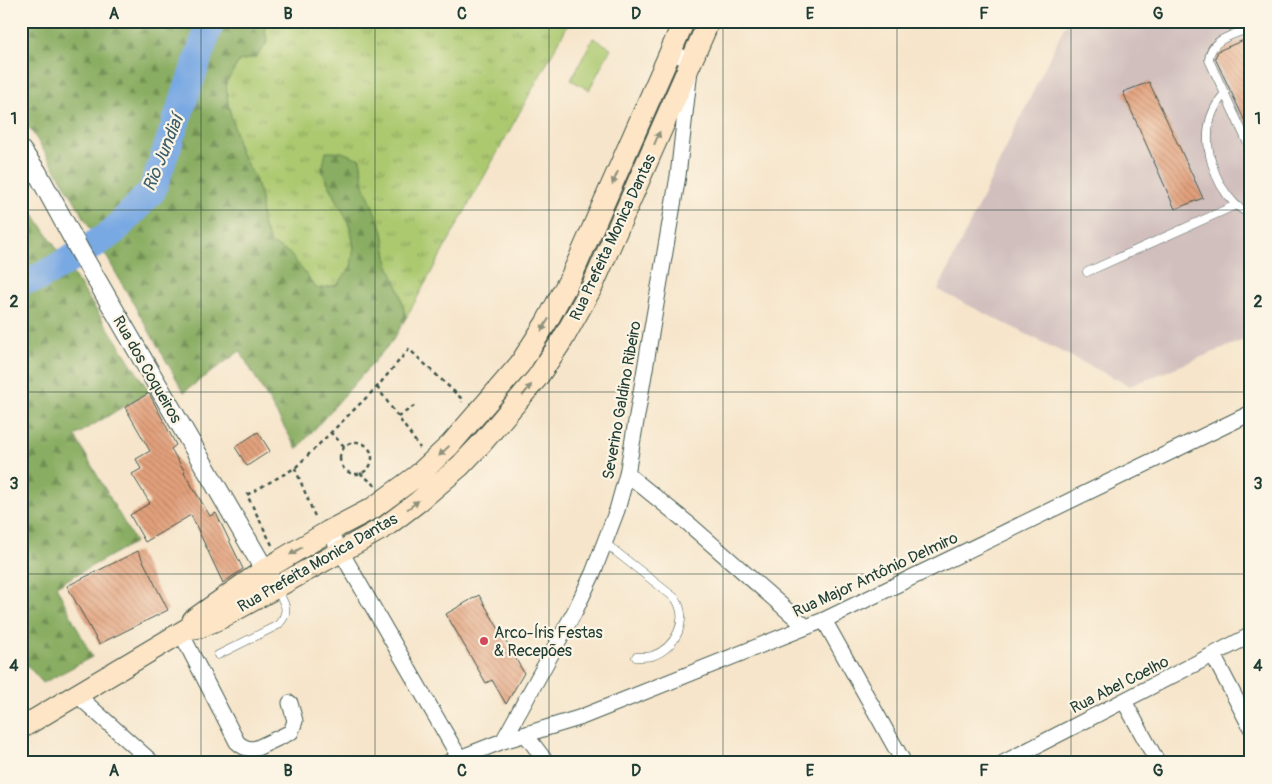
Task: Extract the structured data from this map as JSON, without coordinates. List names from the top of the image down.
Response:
{
  "streets": {
    "main road": ["Rua Prefeita Monica Dantas"],
    "street": [
      "Rua dos Coqueiros",
      "Severino Galdino Ribeiro",
      "Rua Major Antônio Delmiro",
      "Rua Abel Coelho"
    ]
  },
  "crossings": [
    ["Rua Prefeita Monica Dantas", "Rua dos Coqueiros"],
    ["Rua Prefeita Monica Dantas", "Severino Galdino Ribeiro"],
    ["Severino Galdino Ribeiro", "Rua Major Antônio Delmiro"]
  ],
  "water": ["Rio Jundiaí"],
  "places": ["Arco-Íris Festas & Recepões"],
  "grid": {
    "columns": [
      "A",
      "B",
      "C",
      "D",
      "E",
      "F",
      "G"
    ],
    "rows": [
      "1",
      "2",
      "3",
      "4"
    ]
  }
}
